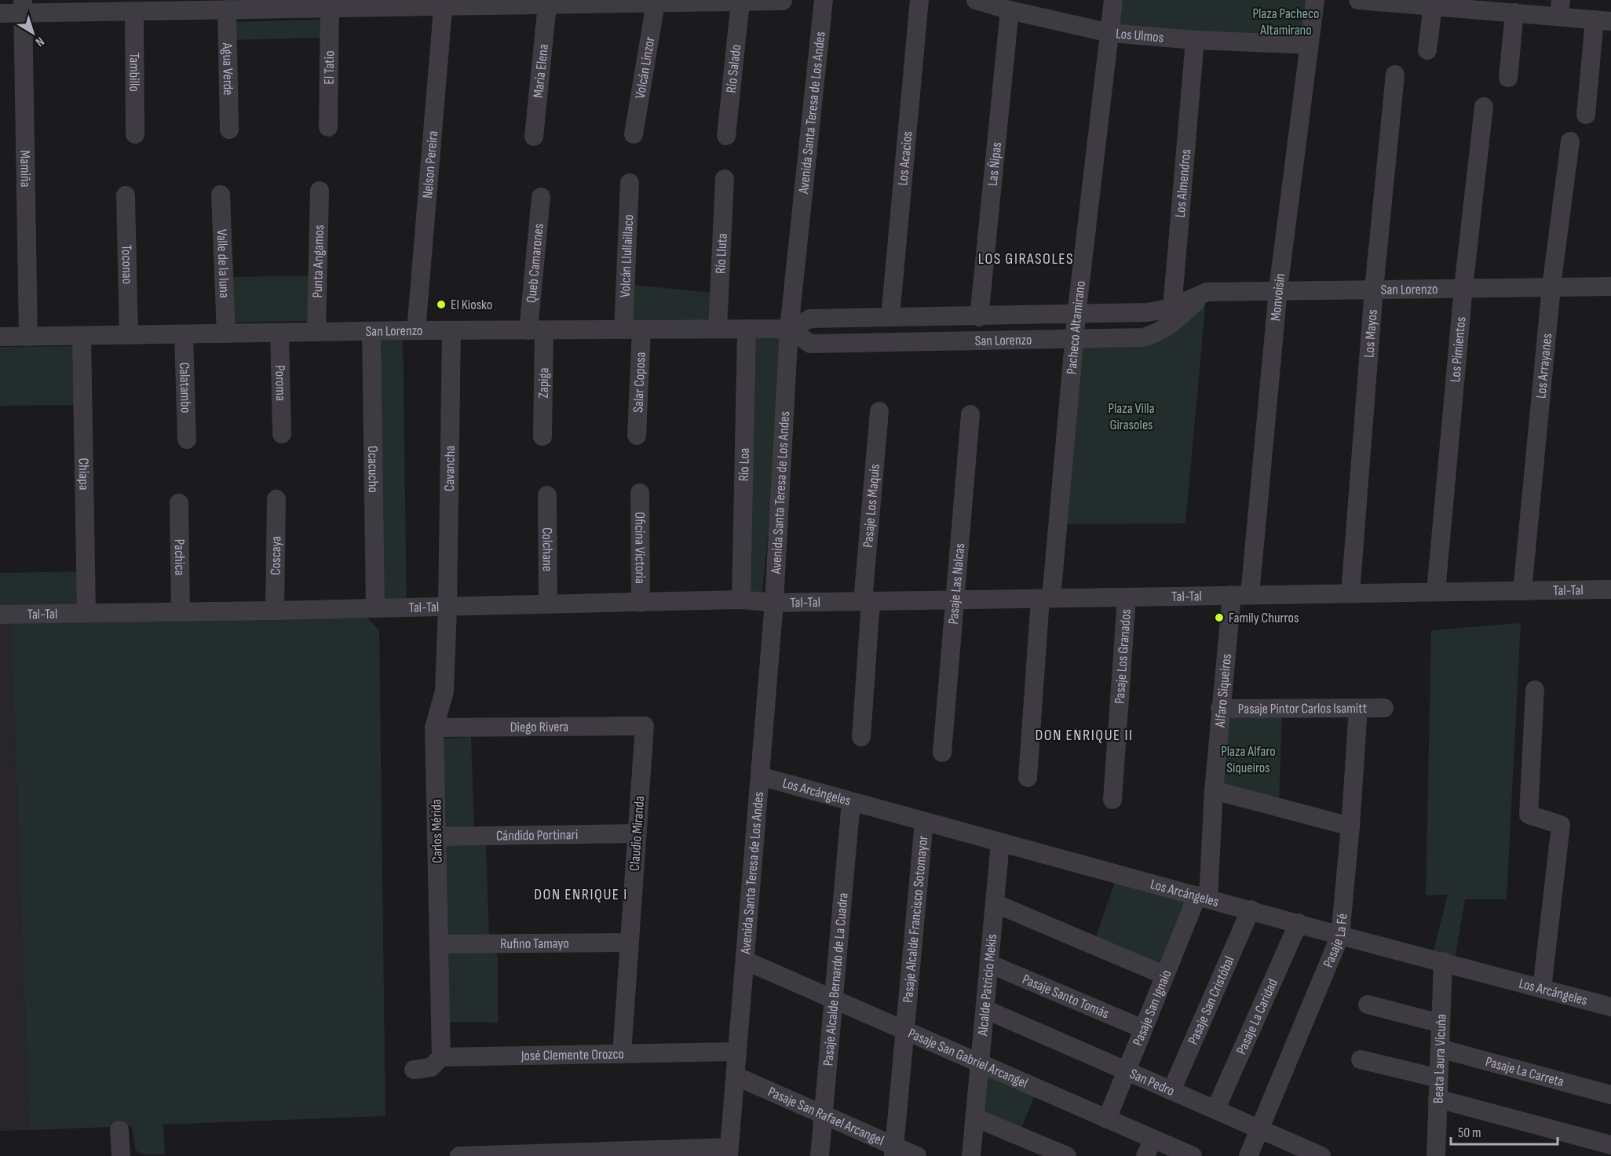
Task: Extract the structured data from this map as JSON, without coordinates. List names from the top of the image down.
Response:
{
  "streets": {
    "street": [
      "Los Ulmos",
      "El Tatio",
      "Volcán Linzor",
      "Río Salado",
      "Agua Verde",
      "María Elena",
      "Tambillo",
      "Avenida Santa Teresa de Los Andes",
      "Los Acacios",
      "Las Ñipas",
      "Nelson Pereira",
      "Mamiña",
      "Los Almendros",
      "Río Lluta",
      "Volcán Llullaillaco",
      "Punta Angamos",
      "Valle de la luna",
      "Queb Camarones",
      "Toconao",
      "San Lorenzo",
      "Monvoisin",
      "Pacheco Altamirano",
      "Los Mayos",
      "Los Pimientos",
      "Los Arrayanes",
      "Salar Coposa",
      "Zapiga",
      "Poroma",
      "Calatambo",
      "Río Loa",
      "Cavancha",
      "Ocacucho",
      "Chiapa",
      "Pasaje Los Maquis",
      "Oficina Victoria",
      "Colchane",
      "Coscaya",
      "Pachica",
      "Pasaje Las Nalcas",
      "Tal-Tal",
      "Pasaje Los Granados",
      "Alfaro Siqueiros",
      "Pasaje Pintor Carlos Isamitt",
      "Diego Rivera",
      "Los Arcángeles",
      "Carlos Mérida",
      "Claudio Miranda",
      "Cándido Portinari",
      "Pasaje Alcalde Francisco Sotomayor",
      "Pasaje La Fé",
      "Rufino Tamayo",
      "Pasaje Alcalde Bernardo de La Cuadra",
      "Alcalde Patricio Mekis",
      "Pasaje Santo Tomás",
      "Pasaje San Cristóbal",
      "Pasaje San Ignaio",
      "Pasaje La Caridad",
      "José Clemente Orozco",
      "Pasaje San Gabriel Arcangel",
      "Beata Laura Vicuña",
      "Pasaje La Carreta",
      "San Pedro",
      "Pasaje San Rafael Arcangel"
    ]
  },
  "crossings": [
    ["Los Ulmos", "Las Ñipas"],
    ["Los Ulmos", "Los Almendros"],
    ["Los Ulmos", "Monvoisin"],
    ["Los Ulmos", "Pacheco Altamirano"],
    ["Avenida Santa Teresa de Los Andes", "San Lorenzo"],
    ["Avenida Santa Teresa de Los Andes", "Tal-Tal"],
    ["Avenida Santa Teresa de Los Andes", "Los Arcángeles"],
    ["Avenida Santa Teresa de Los Andes", "José Clemente Orozco"],
    ["Avenida Santa Teresa de Los Andes", "Pasaje San Gabriel Arcangel"],
    ["Avenida Santa Teresa de Los Andes", "Pasaje San Rafael Arcangel"],
    ["Los Acacios", "San Lorenzo"],
    ["Las Ñipas", "San Lorenzo"],
    ["Nelson Pereira", "San Lorenzo"],
    ["Mamiña", "San Lorenzo"],
    ["Los Almendros", "San Lorenzo"],
    ["Río Lluta", "San Lorenzo"],
    ["Volcán Llullaillaco", "San Lorenzo"],
    ["Volcán Llullaillaco", "Salar Coposa"],
    ["Punta Angamos", "San Lorenzo"],
    ["Valle de la luna", "San Lorenzo"],
    ["Queb Camarones", "San Lorenzo"],
    ["Queb Camarones", "Zapiga"],
    ["Toconao", "San Lorenzo"],
    ["San Lorenzo", "Monvoisin"],
    ["San Lorenzo", "Pacheco Altamirano"],
    ["San Lorenzo", "Los Mayos"],
    ["San Lorenzo", "Los Pimientos"],
    ["San Lorenzo", "Los Arrayanes"],
    ["San Lorenzo", "Salar Coposa"],
    ["San Lorenzo", "Zapiga"],
    ["San Lorenzo", "Poroma"],
    ["San Lorenzo", "Calatambo"],
    ["San Lorenzo", "Río Loa"],
    ["San Lorenzo", "Cavancha"],
    ["San Lorenzo", "Ocacucho"],
    ["San Lorenzo", "Chiapa"],
    ["Monvoisin", "Tal-Tal"],
    ["Monvoisin", "Alfaro Siqueiros"],
    ["Pacheco Altamirano", "Tal-Tal"],
    ["Los Mayos", "Tal-Tal"],
    ["Los Pimientos", "Tal-Tal"],
    ["Los Arrayanes", "Tal-Tal"],
    ["Río Loa", "Tal-Tal"],
    ["Cavancha", "Tal-Tal"],
    ["Cavancha", "Carlos Mérida"],
    ["Ocacucho", "Tal-Tal"],
    ["Chiapa", "Tal-Tal"],
    ["Pasaje Los Maquis", "Tal-Tal"],
    ["Oficina Victoria", "Tal-Tal"],
    ["Colchane", "Tal-Tal"],
    ["Coscaya", "Tal-Tal"],
    ["Pachica", "Tal-Tal"],
    ["Pasaje Las Nalcas", "Tal-Tal"],
    ["Tal-Tal", "Pasaje Los Granados"],
    ["Tal-Tal", "Alfaro Siqueiros"],
    ["Tal-Tal", "Carlos Mérida"],
    ["Alfaro Siqueiros", "Pasaje Pintor Carlos Isamitt"],
    ["Alfaro Siqueiros", "Los Arcángeles"],
    ["Alfaro Siqueiros", "Pasaje San Ignaio"],
    ["Pasaje Pintor Carlos Isamitt", "Pasaje La Fé"],
    ["Diego Rivera", "Carlos Mérida"],
    ["Diego Rivera", "Claudio Miranda"],
    ["Los Arcángeles", "Pasaje Alcalde Francisco Sotomayor"],
    ["Los Arcángeles", "Pasaje La Fé"],
    ["Los Arcángeles", "Pasaje Alcalde Bernardo de La Cuadra"],
    ["Los Arcángeles", "Alcalde Patricio Mekis"],
    ["Los Arcángeles", "Pasaje San Cristóbal"],
    ["Los Arcángeles", "Pasaje San Ignaio"],
    ["Los Arcángeles", "Pasaje La Caridad"],
    ["Los Arcángeles", "Beata Laura Vicuña"],
    ["Carlos Mérida", "Cándido Portinari"],
    ["Carlos Mérida", "Rufino Tamayo"],
    ["Carlos Mérida", "José Clemente Orozco"],
    ["Claudio Miranda", "Cándido Portinari"],
    ["Claudio Miranda", "Rufino Tamayo"],
    ["Claudio Miranda", "José Clemente Orozco"],
    ["Pasaje Alcalde Francisco Sotomayor", "Pasaje San Gabriel Arcangel"],
    ["Pasaje Alcalde Francisco Sotomayor", "Pasaje San Rafael Arcangel"],
    ["Pasaje La Fé", "San Pedro"],
    ["Pasaje Alcalde Bernardo de La Cuadra", "Pasaje San Gabriel Arcangel"],
    ["Pasaje Alcalde Bernardo de La Cuadra", "Pasaje San Rafael Arcangel"],
    ["Alcalde Patricio Mekis", "Pasaje Santo Tomás"],
    ["Alcalde Patricio Mekis", "Pasaje San Gabriel Arcangel"],
    ["Alcalde Patricio Mekis", "San Pedro"],
    ["Pasaje Santo Tomás", "Pasaje San Ignaio"],
    ["Pasaje San Cristóbal", "San Pedro"],
    ["Pasaje San Ignaio", "Pasaje San Gabriel Arcangel"],
    ["Pasaje San Ignaio", "San Pedro"],
    ["Pasaje La Caridad", "San Pedro"],
    ["Beata Laura Vicuña", "Pasaje La Carreta"]
  ],
  "districts": ["LOS GIRASOLES", "DON ENRIQUE II", "DON ENRIQUE I"],
  "parks": ["Plaza Pacheco Altamirano", "Plaza Villa Girasoles", "Plaza Alfaro Siqueiros"],
  "places": ["El Kiosko", "Family Churros"],
  "scale_bar": "50 m",
  "north": "bottom right"
}
